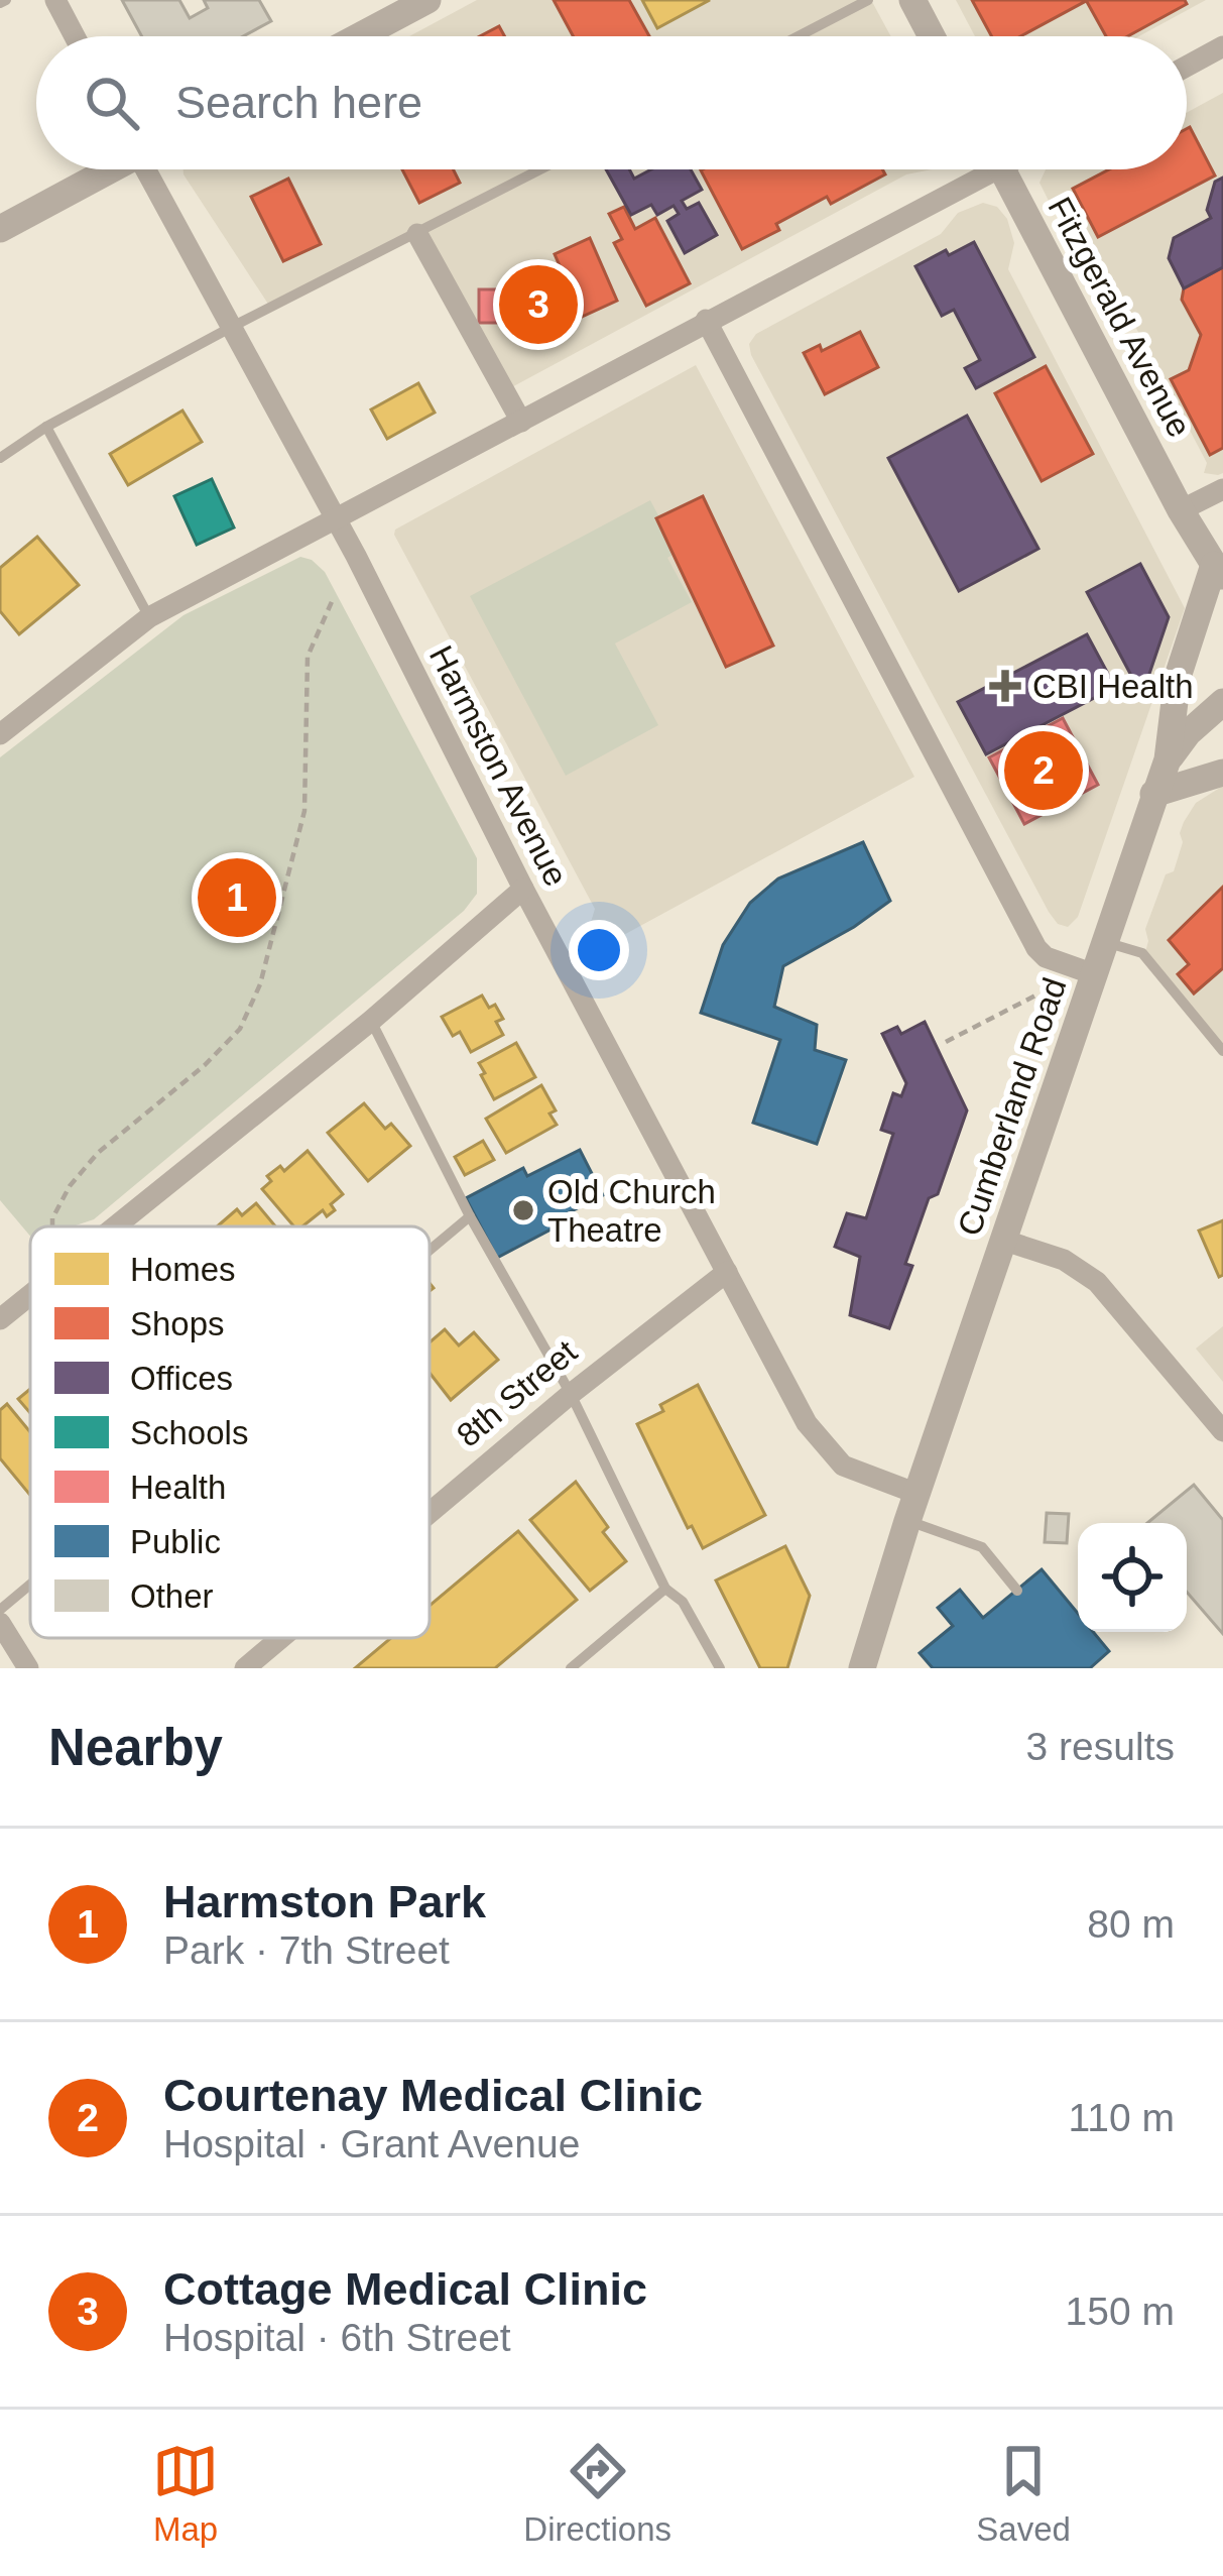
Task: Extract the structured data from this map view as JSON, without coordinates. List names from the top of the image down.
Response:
{
  "streets": {
    "street": [
      "Fitzgerald Avenue",
      "Harmston Avenue",
      "Cumberland Road",
      "8th Street"
    ]
  },
  "crossings": [
    ["Fitzgerald Avenue", "Cumberland Road"],
    ["Harmston Avenue", "Cumberland Road"],
    ["Harmston Avenue", "8th Street"]
  ],
  "places": {
    "health": ["CBI Health"],
    "other": ["Old Church Theatre"]
  },
  "legend": [
    "Homes",
    "Shops",
    "Offices",
    "Schools",
    "Health",
    "Public",
    "Other"
  ],
  "page": {
    "search": "Search here",
    "pins": ["3", "2", "1"],
    "heading": ["Nearby", "3 results"],
    "list": [
      {
        "mark": "1",
        "name": "Harmston Park",
        "note": "Park · 7th Street",
        "value": "80 m"
      },
      {
        "mark": "2",
        "name": "Courtenay Medical Clinic",
        "note": "Hospital · Grant Avenue",
        "value": "110 m"
      },
      {
        "mark": "3",
        "name": "Cottage Medical Clinic",
        "note": "Hospital · 6th Street",
        "value": "150 m"
      }
    ],
    "nav": ["Map", "Directions", "Saved"]
  }
}
